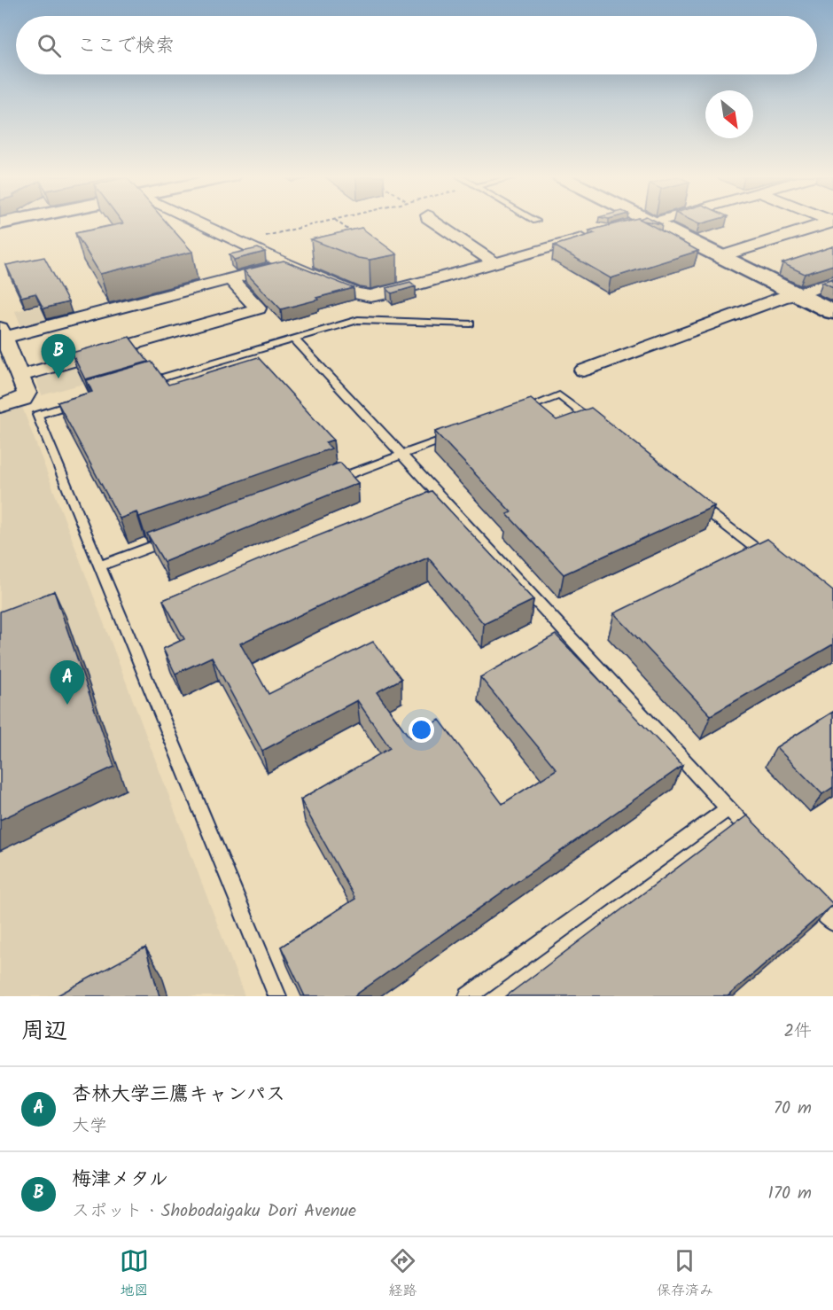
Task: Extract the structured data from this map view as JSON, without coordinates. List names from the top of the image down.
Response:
{
  "north": "bottom right",
  "page": {
    "search": "ここで検索",
    "pins": ["B", "A"],
    "heading": ["周辺", "2件"],
    "list": [
      {
        "mark": "A",
        "name": "杏林大学三鷹キャンパス",
        "note": "大学",
        "value": "70 m"
      },
      {
        "mark": "B",
        "name": "梅津メタル",
        "note": "スポット · Shobodaigaku Dori Avenue",
        "value": "170 m"
      }
    ],
    "nav": ["地図", "経路", "保存済み"]
  }
}
